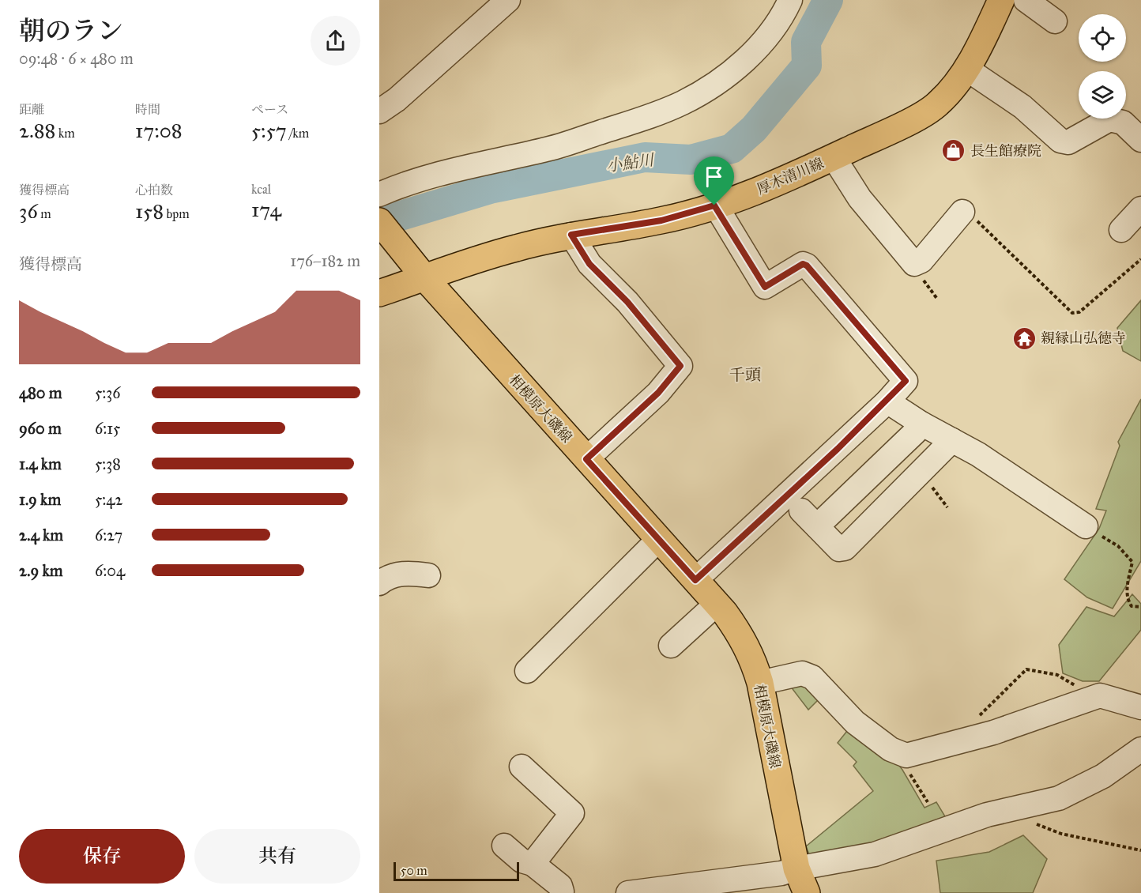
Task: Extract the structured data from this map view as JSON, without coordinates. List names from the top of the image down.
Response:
{
  "streets": {
    "main road": ["厚木清川線", "相模原大磯線"]
  },
  "crossings": [
    ["厚木清川線", "相模原大磯線"]
  ],
  "districts": ["千頭"],
  "water": ["小鮎川"],
  "places": {
    "shop": ["長生館療院"],
    "temple": ["親縁山弘徳寺"]
  },
  "scale_bar": "50 m",
  "page": {
    "heading": ["朝のラン", "09:48 · 6 × 480 m"],
    "stats": [
      ["距離", "2.88 km"],
      ["時間", "17:08"],
      ["ペース", "5:57 /km"],
      ["獲得標高", "36 m"],
      ["心拍数", "158 bpm"],
      ["kcal", "174"]
    ],
    "chart": ["獲得標高", "176–182 m"],
    "list": [
      {
        "name": "480 m",
        "note": "5:36"
      },
      {
        "name": "960 m",
        "note": "6:15"
      },
      {
        "name": "1.4 km",
        "note": "5:38"
      },
      {
        "name": "1.9 km",
        "note": "5:42"
      },
      {
        "name": "2.4 km",
        "note": "6:27"
      },
      {
        "name": "2.9 km",
        "note": "6:04"
      }
    ],
    "buttons": ["保存", "共有"],
    "scale": "50 m"
  }
}
